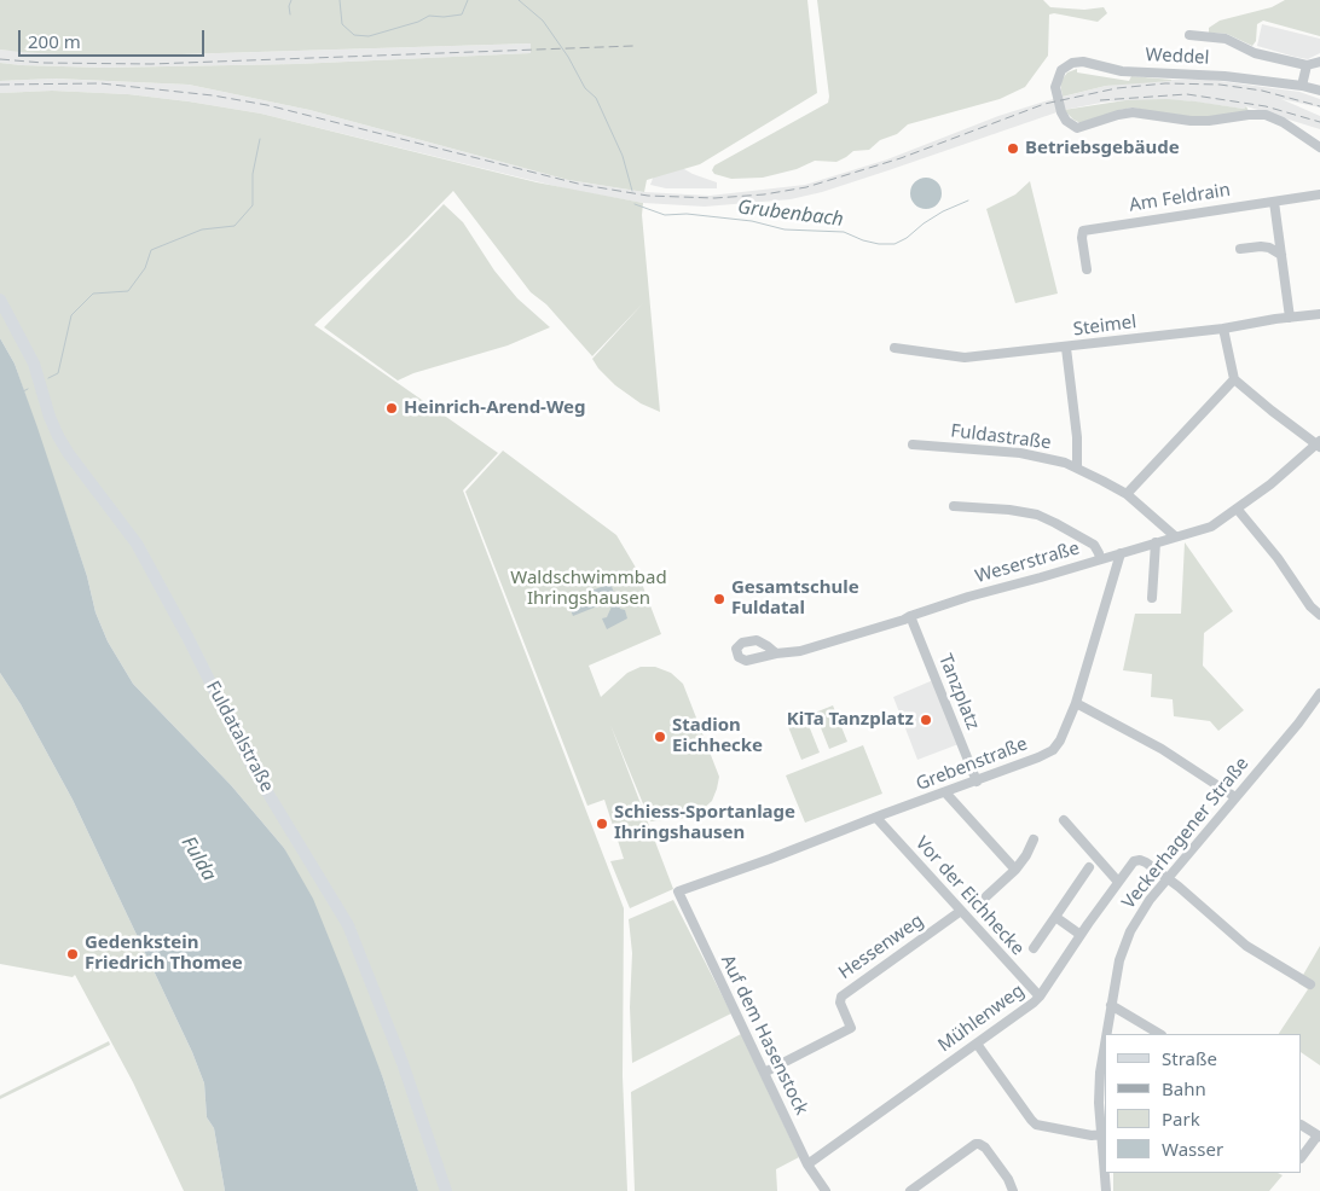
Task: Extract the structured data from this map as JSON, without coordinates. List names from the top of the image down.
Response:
{
  "streets": {
    "main road": ["Fuldatalstraße"],
    "street": [
      "Weddel",
      "Am Feldrain",
      "Steimel",
      "Fuldastraße",
      "Weserstraße",
      "Tanzplatz",
      "Grebenstraße",
      "Veckerhagener Straße",
      "Vor der Eichhecke",
      "Hessenweg",
      "Mühlenweg",
      "Auf dem Hasenstock"
    ]
  },
  "crossings": [
    ["Fuldastraße", "Weserstraße"],
    ["Weserstraße", "Tanzplatz"],
    ["Weserstraße", "Grebenstraße"],
    ["Tanzplatz", "Grebenstraße"],
    ["Grebenstraße", "Vor der Eichhecke"],
    ["Grebenstraße", "Auf dem Hasenstock"],
    ["Veckerhagener Straße", "Mühlenweg"],
    ["Vor der Eichhecke", "Hessenweg"],
    ["Vor der Eichhecke", "Mühlenweg"],
    ["Hessenweg", "Auf dem Hasenstock"],
    ["Mühlenweg", "Auf dem Hasenstock"]
  ],
  "water": ["Grubenbach", "Fulda"],
  "parks": ["Waldschwimmbad Ihringshausen"],
  "places": [
    "Betriebsgebäude",
    "Heinrich-Arend-Weg",
    "Gesamtschule Fuldatal",
    "KiTa Tanzplatz",
    "Stadion Eichhecke",
    "Schiess-Sportanlage Ihringshausen",
    "Gedenkstein Friedrich Thomee"
  ],
  "legend": [
    "Straße",
    "Bahn",
    "Park",
    "Wasser"
  ],
  "scale_bar": "200 m"
}
